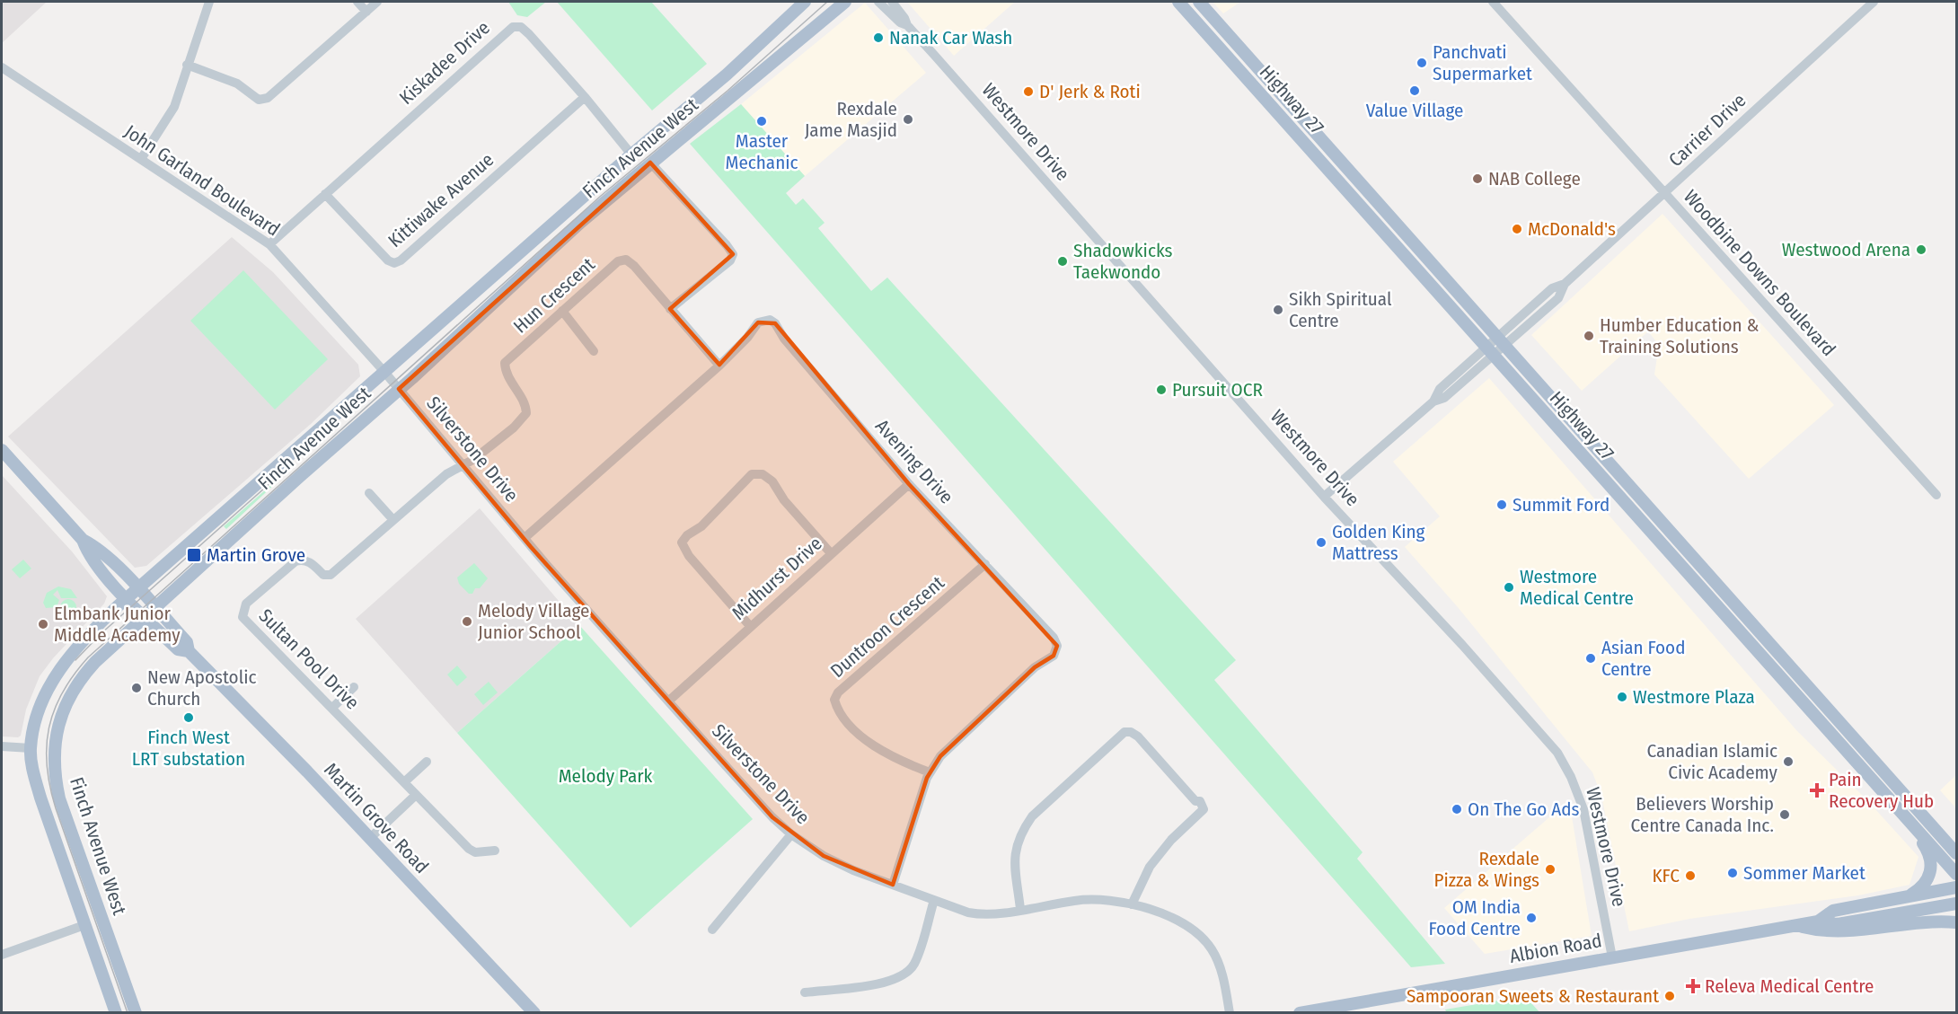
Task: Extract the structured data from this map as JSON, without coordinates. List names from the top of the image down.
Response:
{
  "streets": {
    "main road": [
      "Highway 27",
      "Finch Avenue West",
      "Martin Grove Road",
      "Albion Road"
    ],
    "street": [
      "Kiskadee Drive",
      "Carrier Drive",
      "Westmore Drive",
      "John Garland Boulevard",
      "Kittiwake Avenue",
      "Woodbine Downs Boulevard",
      "Hun Crescent",
      "Silverstone Drive",
      "Avening Drive",
      "Midhurst Drive",
      "Duntroon Crescent",
      "Sultan Pool Drive"
    ]
  },
  "crossings": [
    ["Kiskadee Drive", "Finch Avenue West"],
    ["Kiskadee Drive", "John Garland Boulevard"],
    ["Kiskadee Drive", "Kittiwake Avenue"],
    ["Highway 27", "Carrier Drive"],
    ["Carrier Drive", "Westmore Drive"],
    ["Carrier Drive", "Woodbine Downs Boulevard"],
    ["Westmore Drive", "Albion Road"],
    ["Finch Avenue West", "John Garland Boulevard"],
    ["Finch Avenue West", "Silverstone Drive"],
    ["Finch Avenue West", "Martin Grove Road"],
    ["John Garland Boulevard", "Silverstone Drive"],
    ["Hun Crescent", "Silverstone Drive"],
    ["Hun Crescent", "Avening Drive"],
    ["Hun Crescent", "Sultan Pool Drive"],
    ["Silverstone Drive", "Avening Drive"],
    ["Silverstone Drive", "Midhurst Drive"],
    ["Silverstone Drive", "Sultan Pool Drive"],
    ["Avening Drive", "Midhurst Drive"],
    ["Avening Drive", "Duntroon Crescent"]
  ],
  "parks": ["Melody Park"],
  "places": {
    "other": [
      "Nanak Car Wash",
      "Panchvati Supermarket",
      "Value Village",
      "D' Jerk & Roti",
      "Rexdale Jame Masjid",
      "Master Mechanic",
      "NAB College",
      "McDonald's",
      "Westwood Arena",
      "Shadowkicks Taekwondo",
      "Sikh Spiritual Centre",
      "Humber Education & Training Solutions",
      "Pursuit OCR",
      "Summit Ford",
      "Golden King Mattress",
      "Westmore Medical Centre",
      "Melody Village Junior School",
      "Elmbank Junior Middle Academy",
      "Asian Food Centre",
      "New Apostolic Church",
      "Westmore Plaza",
      "Finch West LRT substation",
      "Canadian Islamic Civic Academy",
      "On The Go Ads",
      "Believers Worship Centre Canada Inc.",
      "Rexdale Pizza & Wings",
      "Sommer Market",
      "KFC",
      "OM India Food Centre",
      "Sampooran Sweets & Restaurant"
    ],
    "transit": ["Martin Grove"],
    "health": ["Pain Recovery Hub", "Releva Medical Centre"]
  }
}
